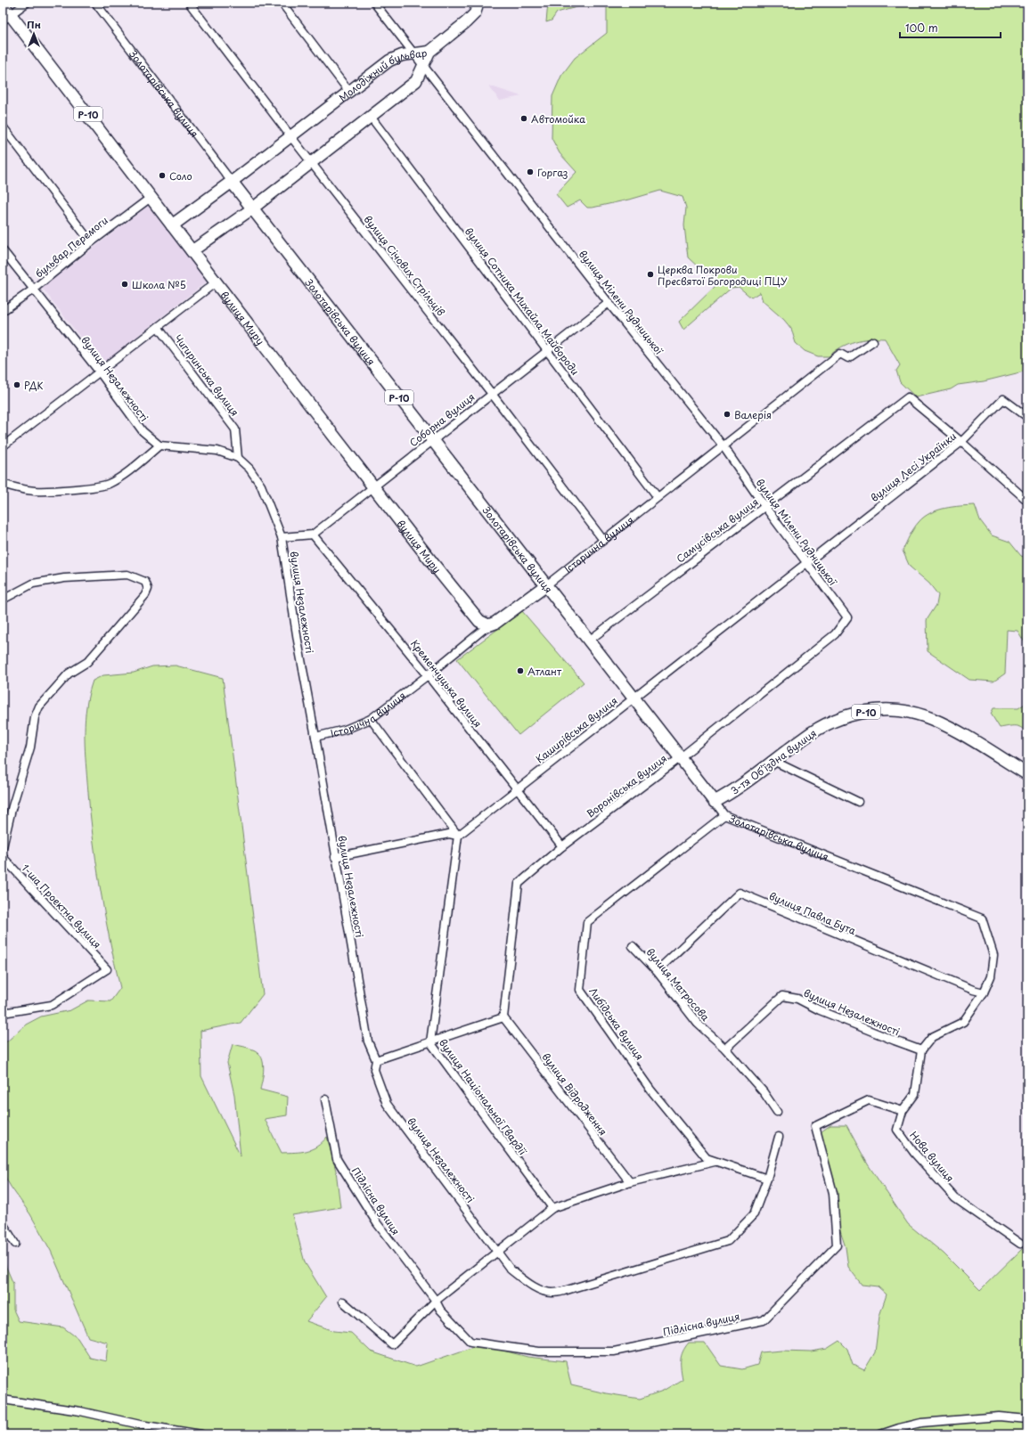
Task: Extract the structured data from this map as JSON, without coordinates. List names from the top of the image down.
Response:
{
  "streets": {
    "main road": [
      "Молодіжний бульвар",
      "Золотарівська вулиця",
      "Р-10",
      "вулиця Миру",
      "Історична вулиця",
      "3-тя Обʼїздна вулиця"
    ],
    "street": [
      "бульвар Перемоги",
      "вулиця Січових Стрільців",
      "вулиця Сотника Михайла Майбороди",
      "вулиця Мілени Рудницької",
      "Чигиринська вулиця",
      "вулиця Незалежності",
      "Соборна вулиця",
      "вулиця Лесі Українки",
      "Самусівська вулиця",
      "Кременчуцька вулиця",
      "Каширівська вулиця",
      "Воронівська вулиця",
      "1-ша Проектна вулиця",
      "вулиця Павла Бута",
      "вулиця Матросова",
      "Либідська вулиця",
      "вулиця Відродження",
      "вулиця Національної Гвардії",
      "Нова вулиця",
      "Підлісна вулиця"
    ]
  },
  "crossings": [
    ["Молодіжний бульвар", "Золотарівська вулиця"],
    ["Молодіжний бульвар", "вулиця Січових Стрільців"],
    ["Молодіжний бульвар", "вулиця Сотника Михайла Майбороди"],
    ["Молодіжний бульвар", "вулиця Мілени Рудницької"],
    ["Молодіжний бульвар", "вулиця Миру"],
    ["Золотарівська вулиця", "Соборна вулиця"],
    ["Золотарівська вулиця", "Самусівська вулиця"],
    ["Золотарівська вулиця", "Історична вулиця"],
    ["Золотарівська вулиця", "Каширівська вулиця"],
    ["Золотарівська вулиця", "3-тя Обʼїздна вулиця"],
    ["Золотарівська вулиця", "Воронівська вулиця"],
    ["Золотарівська вулиця", "вулиця Павла Бута"],
    ["Золотарівська вулиця", "Либідська вулиця"],
    ["бульвар Перемоги", "вулиця Миру"],
    ["бульвар Перемоги", "вулиця Незалежності"],
    ["вулиця Січових Стрільців", "Соборна вулиця"],
    ["вулиця Січових Стрільців", "Історична вулиця"],
    ["вулиця Сотника Михайла Майбороди", "Соборна вулиця"],
    ["вулиця Сотника Михайла Майбороди", "Історична вулиця"],
    ["вулиця Мілени Рудницької", "Соборна вулиця"],
    ["вулиця Мілени Рудницької", "вулиця Лесі Українки"],
    ["вулиця Мілени Рудницької", "Самусівська вулиця"],
    ["вулиця Мілени Рудницької", "Історична вулиця"],
    ["вулиця Мілени Рудницької", "Каширівська вулиця"],
    ["вулиця Мілени Рудницької", "Воронівська вулиця"],
    ["вулиця Миру", "Соборна вулиця"],
    ["вулиця Миру", "Історична вулиця"],
    ["Чигиринська вулиця", "вулиця Незалежності"],
    ["вулиця Незалежності", "Історична вулиця"],
    ["вулиця Незалежності", "вулиця Матросова"],
    ["вулиця Незалежності", "Либідська вулиця"],
    ["вулиця Незалежності", "Нова вулиця"],
    ["Соборна вулиця", "Кременчуцька вулиця"],
    ["вулиця Лесі Українки", "Самусівська вулиця"],
    ["вулиця Лесі Українки", "Каширівська вулиця"],
    ["Історична вулиця", "Кременчуцька вулиця"],
    ["Кременчуцька вулиця", "Каширівська вулиця"],
    ["Кременчуцька вулиця", "Воронівська вулиця"],
    ["Каширівська вулиця", "вулиця Національної Гвардії"],
    ["Воронівська вулиця", "вулиця Відродження"],
    ["вулиця Павла Бута", "вулиця Матросова"],
    ["Нова вулиця", "Підлісна вулиця"]
  ],
  "places": [
    "Автомойка",
    "Горгаз",
    "Соло",
    "Церква Покрови Пресвятої Богородиці ПЦУ",
    "Школа №5",
    "РДК",
    "Валерія",
    "Атлант"
  ],
  "scale_bar": "100 m",
  "north": "top"
}
